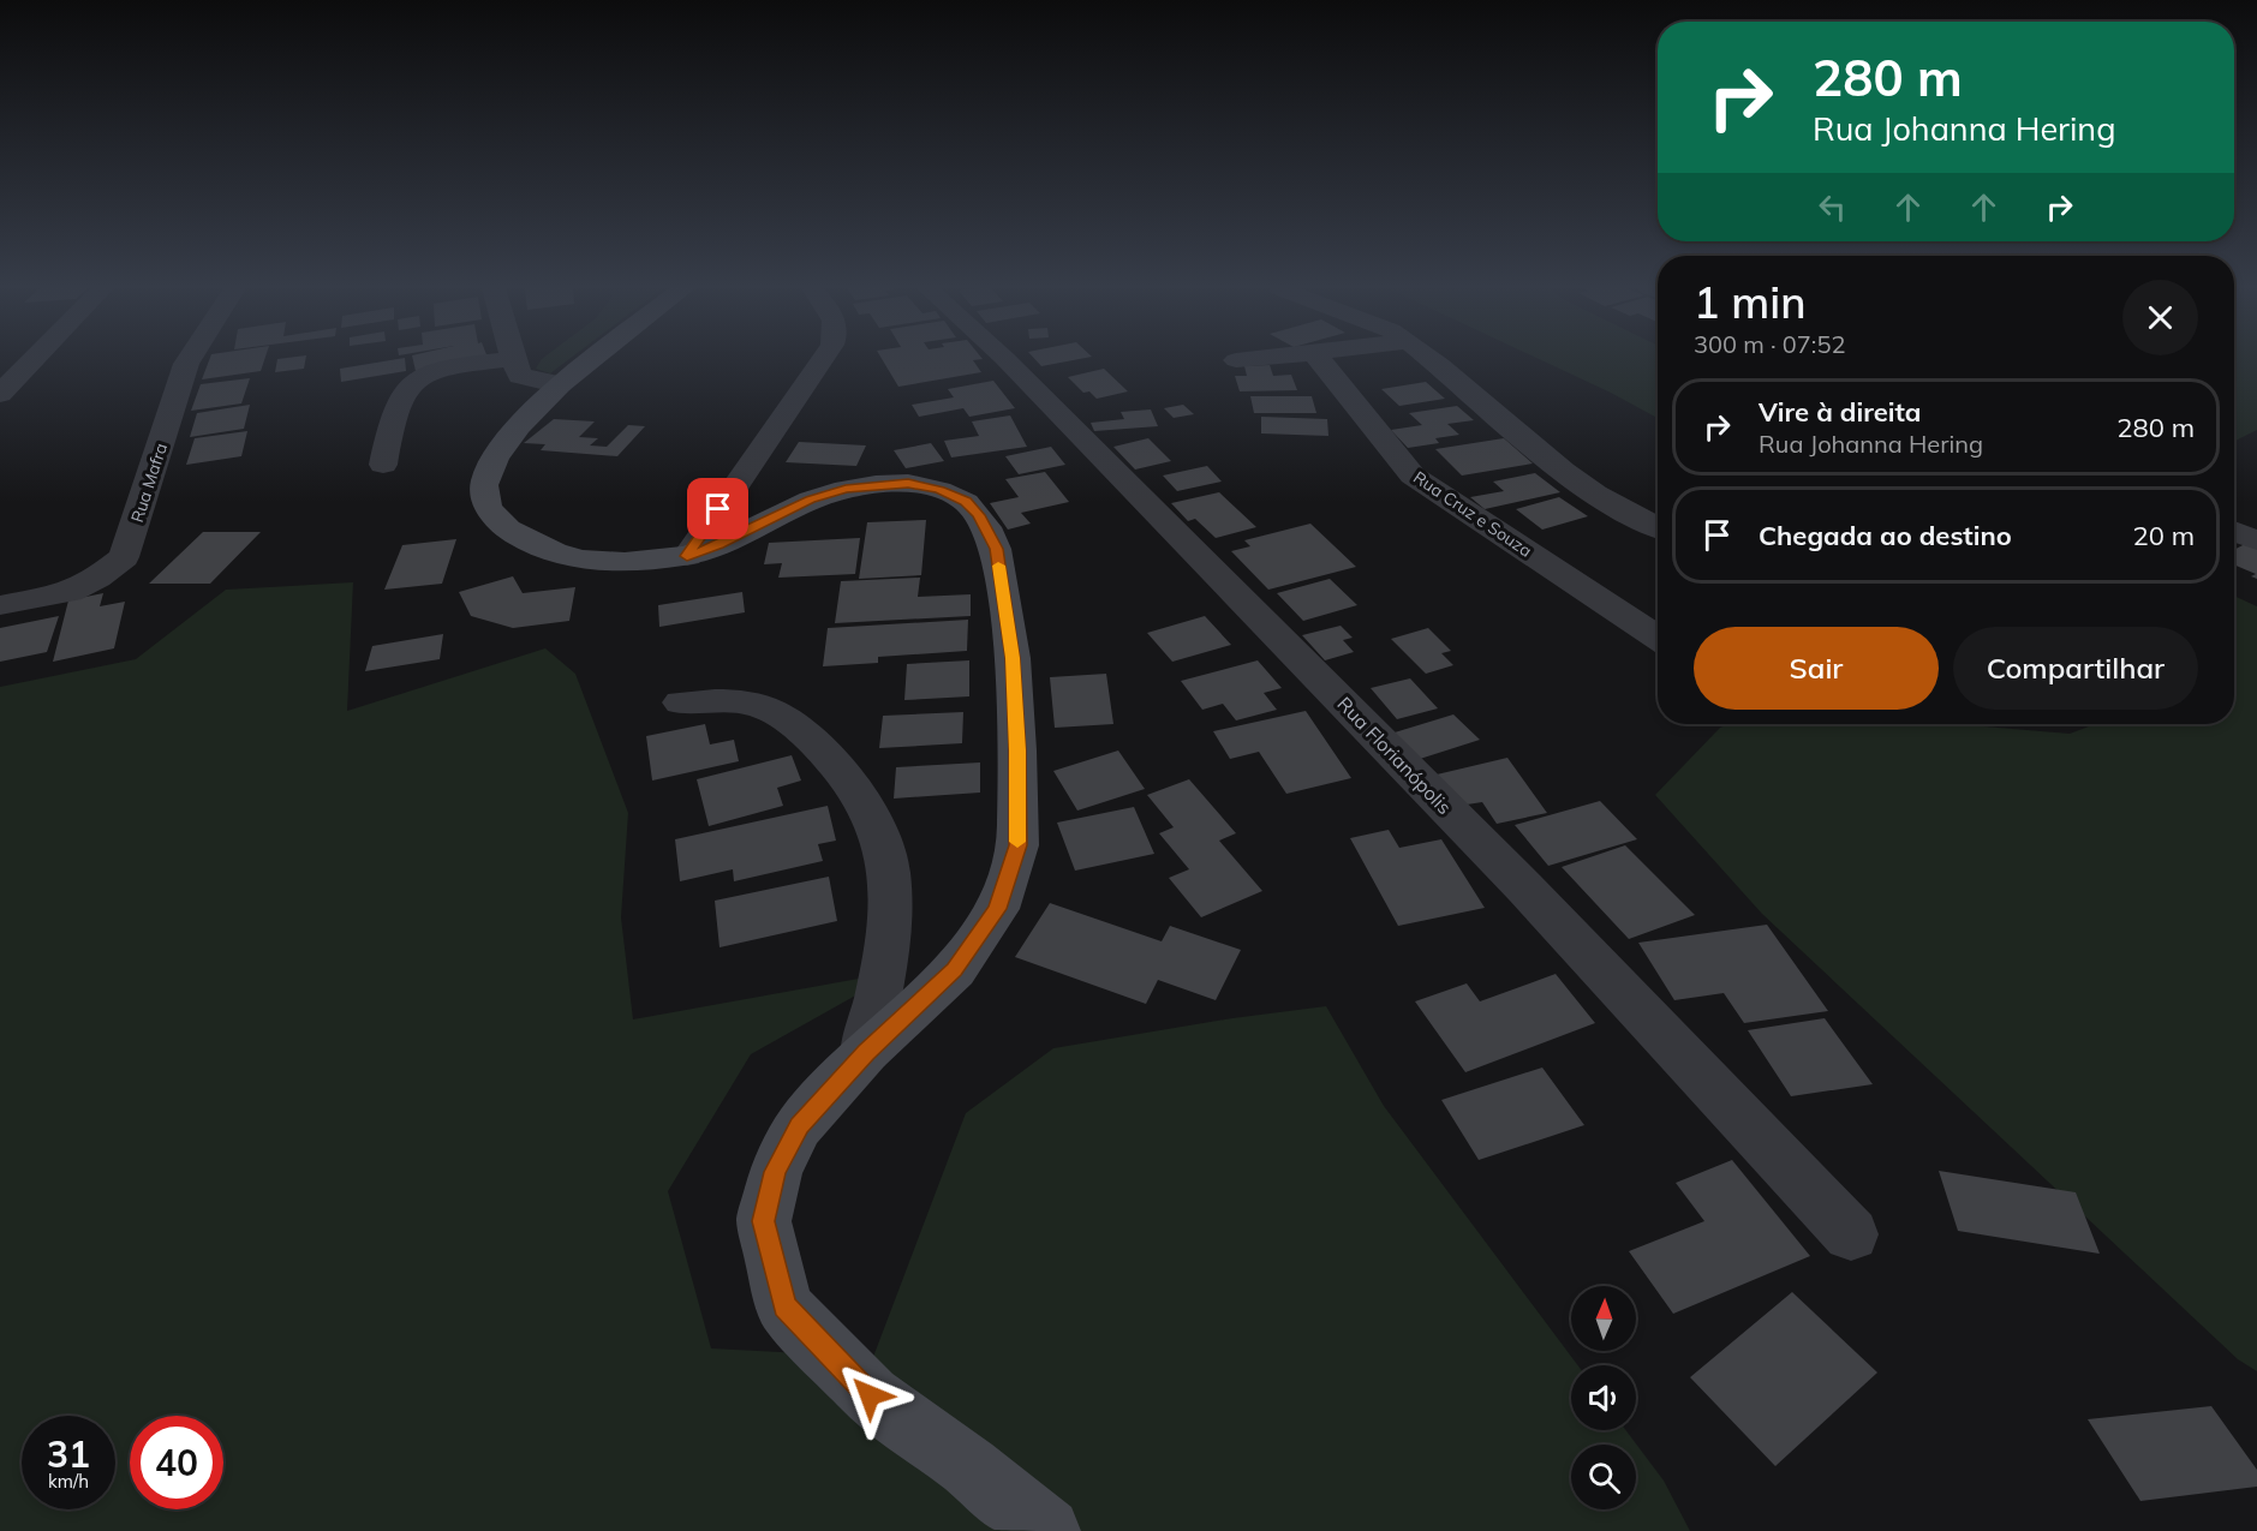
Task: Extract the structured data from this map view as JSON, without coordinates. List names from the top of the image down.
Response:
{
  "streets": {
    "street": ["Rua Mafra", "Rua Cruz e Souza", "Rua Florianópolis"]
  },
  "north": "top",
  "page": {
    "turn": ["280 m", "Rua Johanna Hering"],
    "heading": ["1 min", "300 m · 07:52"],
    "list": [
      {
        "name": "Vire à direita",
        "note": "Rua Johanna Hering",
        "value": "280 m"
      },
      {
        "name": "Chegada ao destino",
        "value": "20 m"
      }
    ],
    "buttons": ["Sair", "Compartilhar"],
    "speed": "31 km/h",
    "limit": "40"
  }
}
